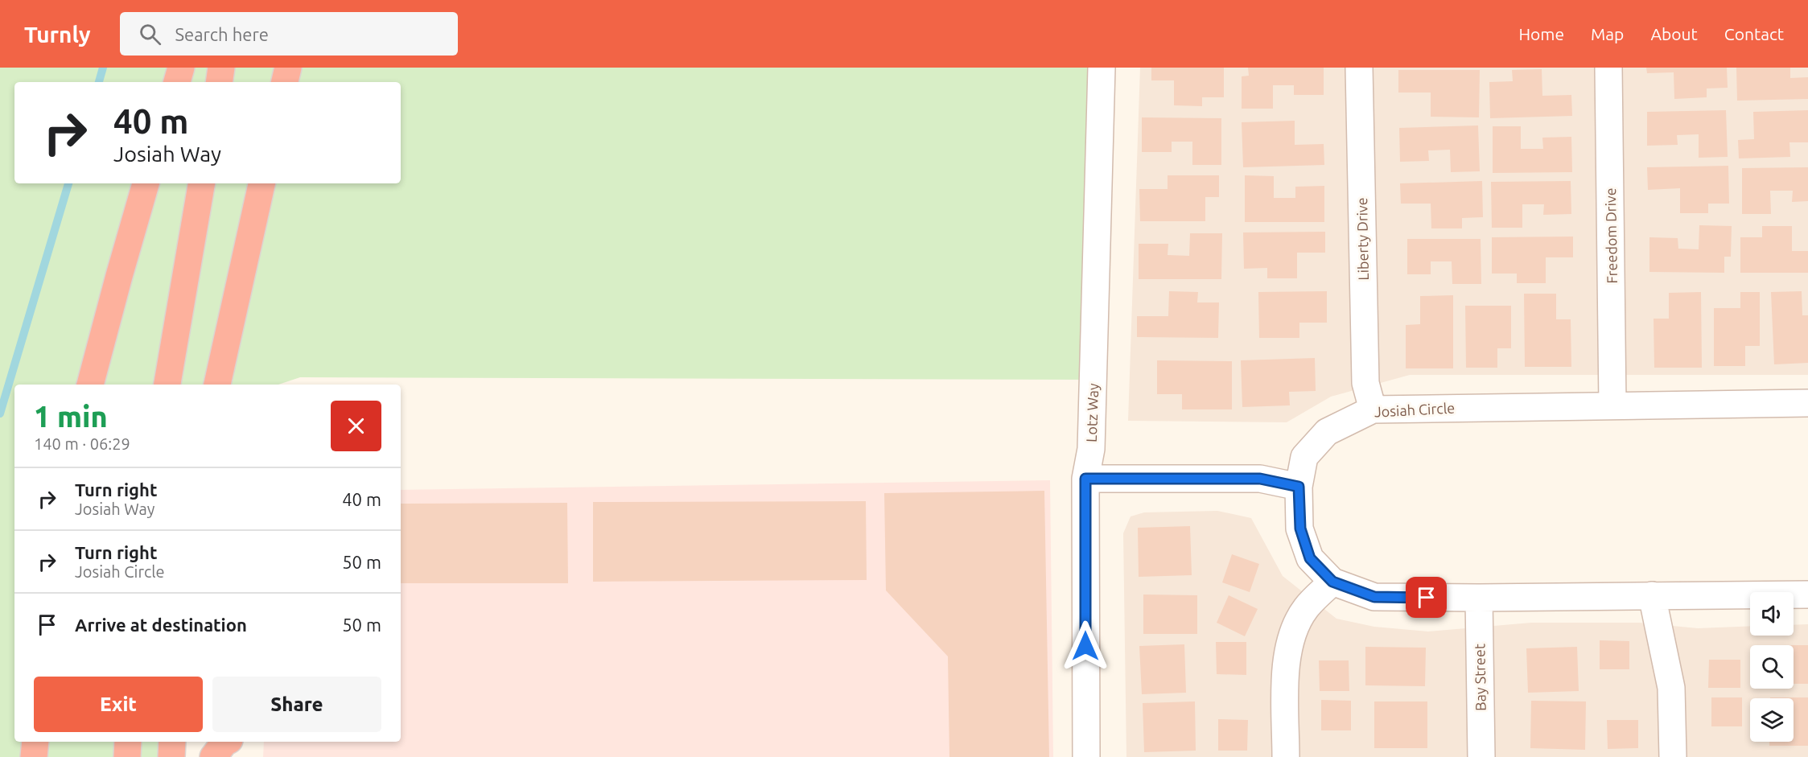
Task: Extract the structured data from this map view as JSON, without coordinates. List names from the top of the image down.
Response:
{
  "streets": {
    "street": [
      "Freedom Drive",
      "Liberty Drive",
      "Josiah Circle",
      "Lotz Way",
      "Bay Street"
    ]
  },
  "crossings": [
    ["Freedom Drive", "Josiah Circle"],
    ["Liberty Drive", "Josiah Circle"],
    ["Josiah Circle", "Bay Street"]
  ],
  "page": {
    "header": "Turnly",
    "search": "Search here",
    "nav": [
      "Home",
      "Map",
      "About",
      "Contact"
    ],
    "turn": ["40 m", "Josiah Way"],
    "heading": ["1 min", "140 m · 06:29"],
    "list": [
      {
        "name": "Turn right",
        "note": "Josiah Way",
        "value": "40 m"
      },
      {
        "name": "Turn right",
        "note": "Josiah Circle",
        "value": "50 m"
      },
      {
        "name": "Arrive at destination",
        "value": "50 m"
      }
    ],
    "buttons": ["Exit", "Share"]
  }
}
